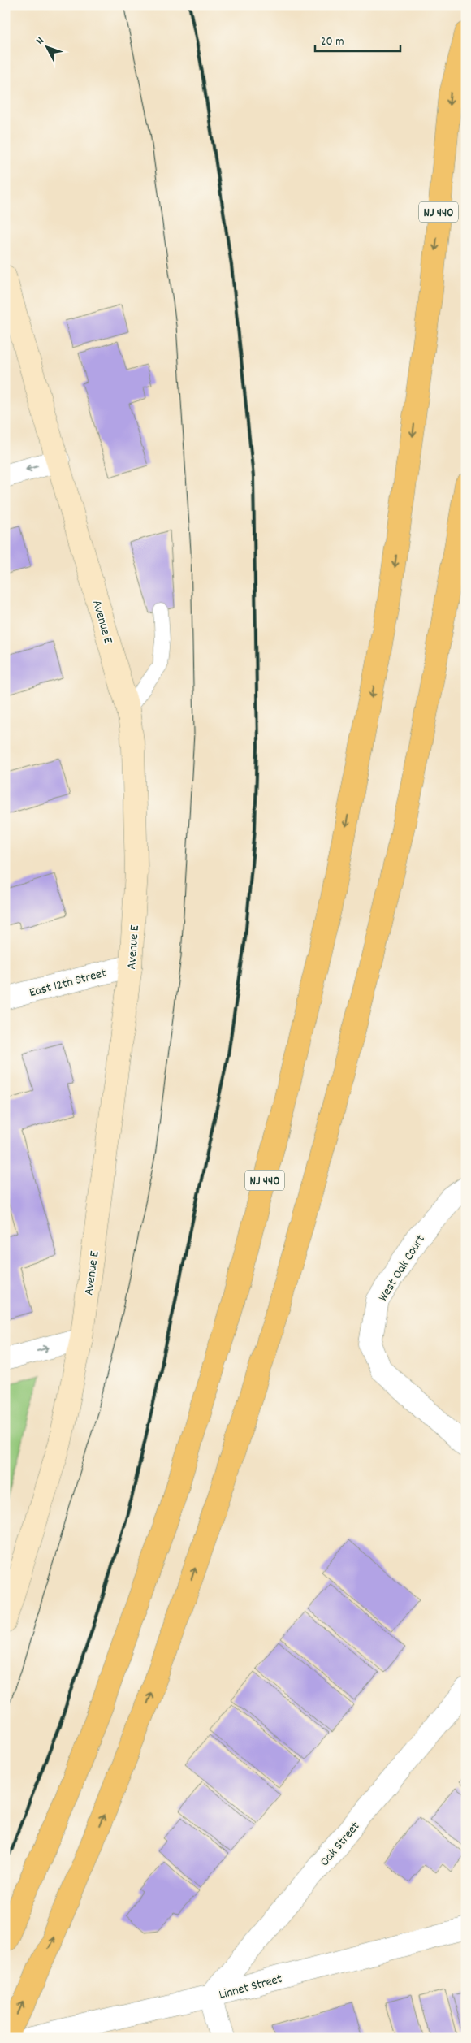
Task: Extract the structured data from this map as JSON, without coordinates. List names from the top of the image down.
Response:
{
  "streets": {
    "highway": ["NJ 440"],
    "main road": ["Avenue E"],
    "street": [
      "East 12th Street",
      "West Oak Court",
      "Oak Street",
      "Linnet Street"
    ]
  },
  "crossings": [
    ["Avenue E", "East 12th Street"],
    ["Oak Street", "Linnet Street"]
  ],
  "scale_bar": "20 m",
  "north": "top left"
}
